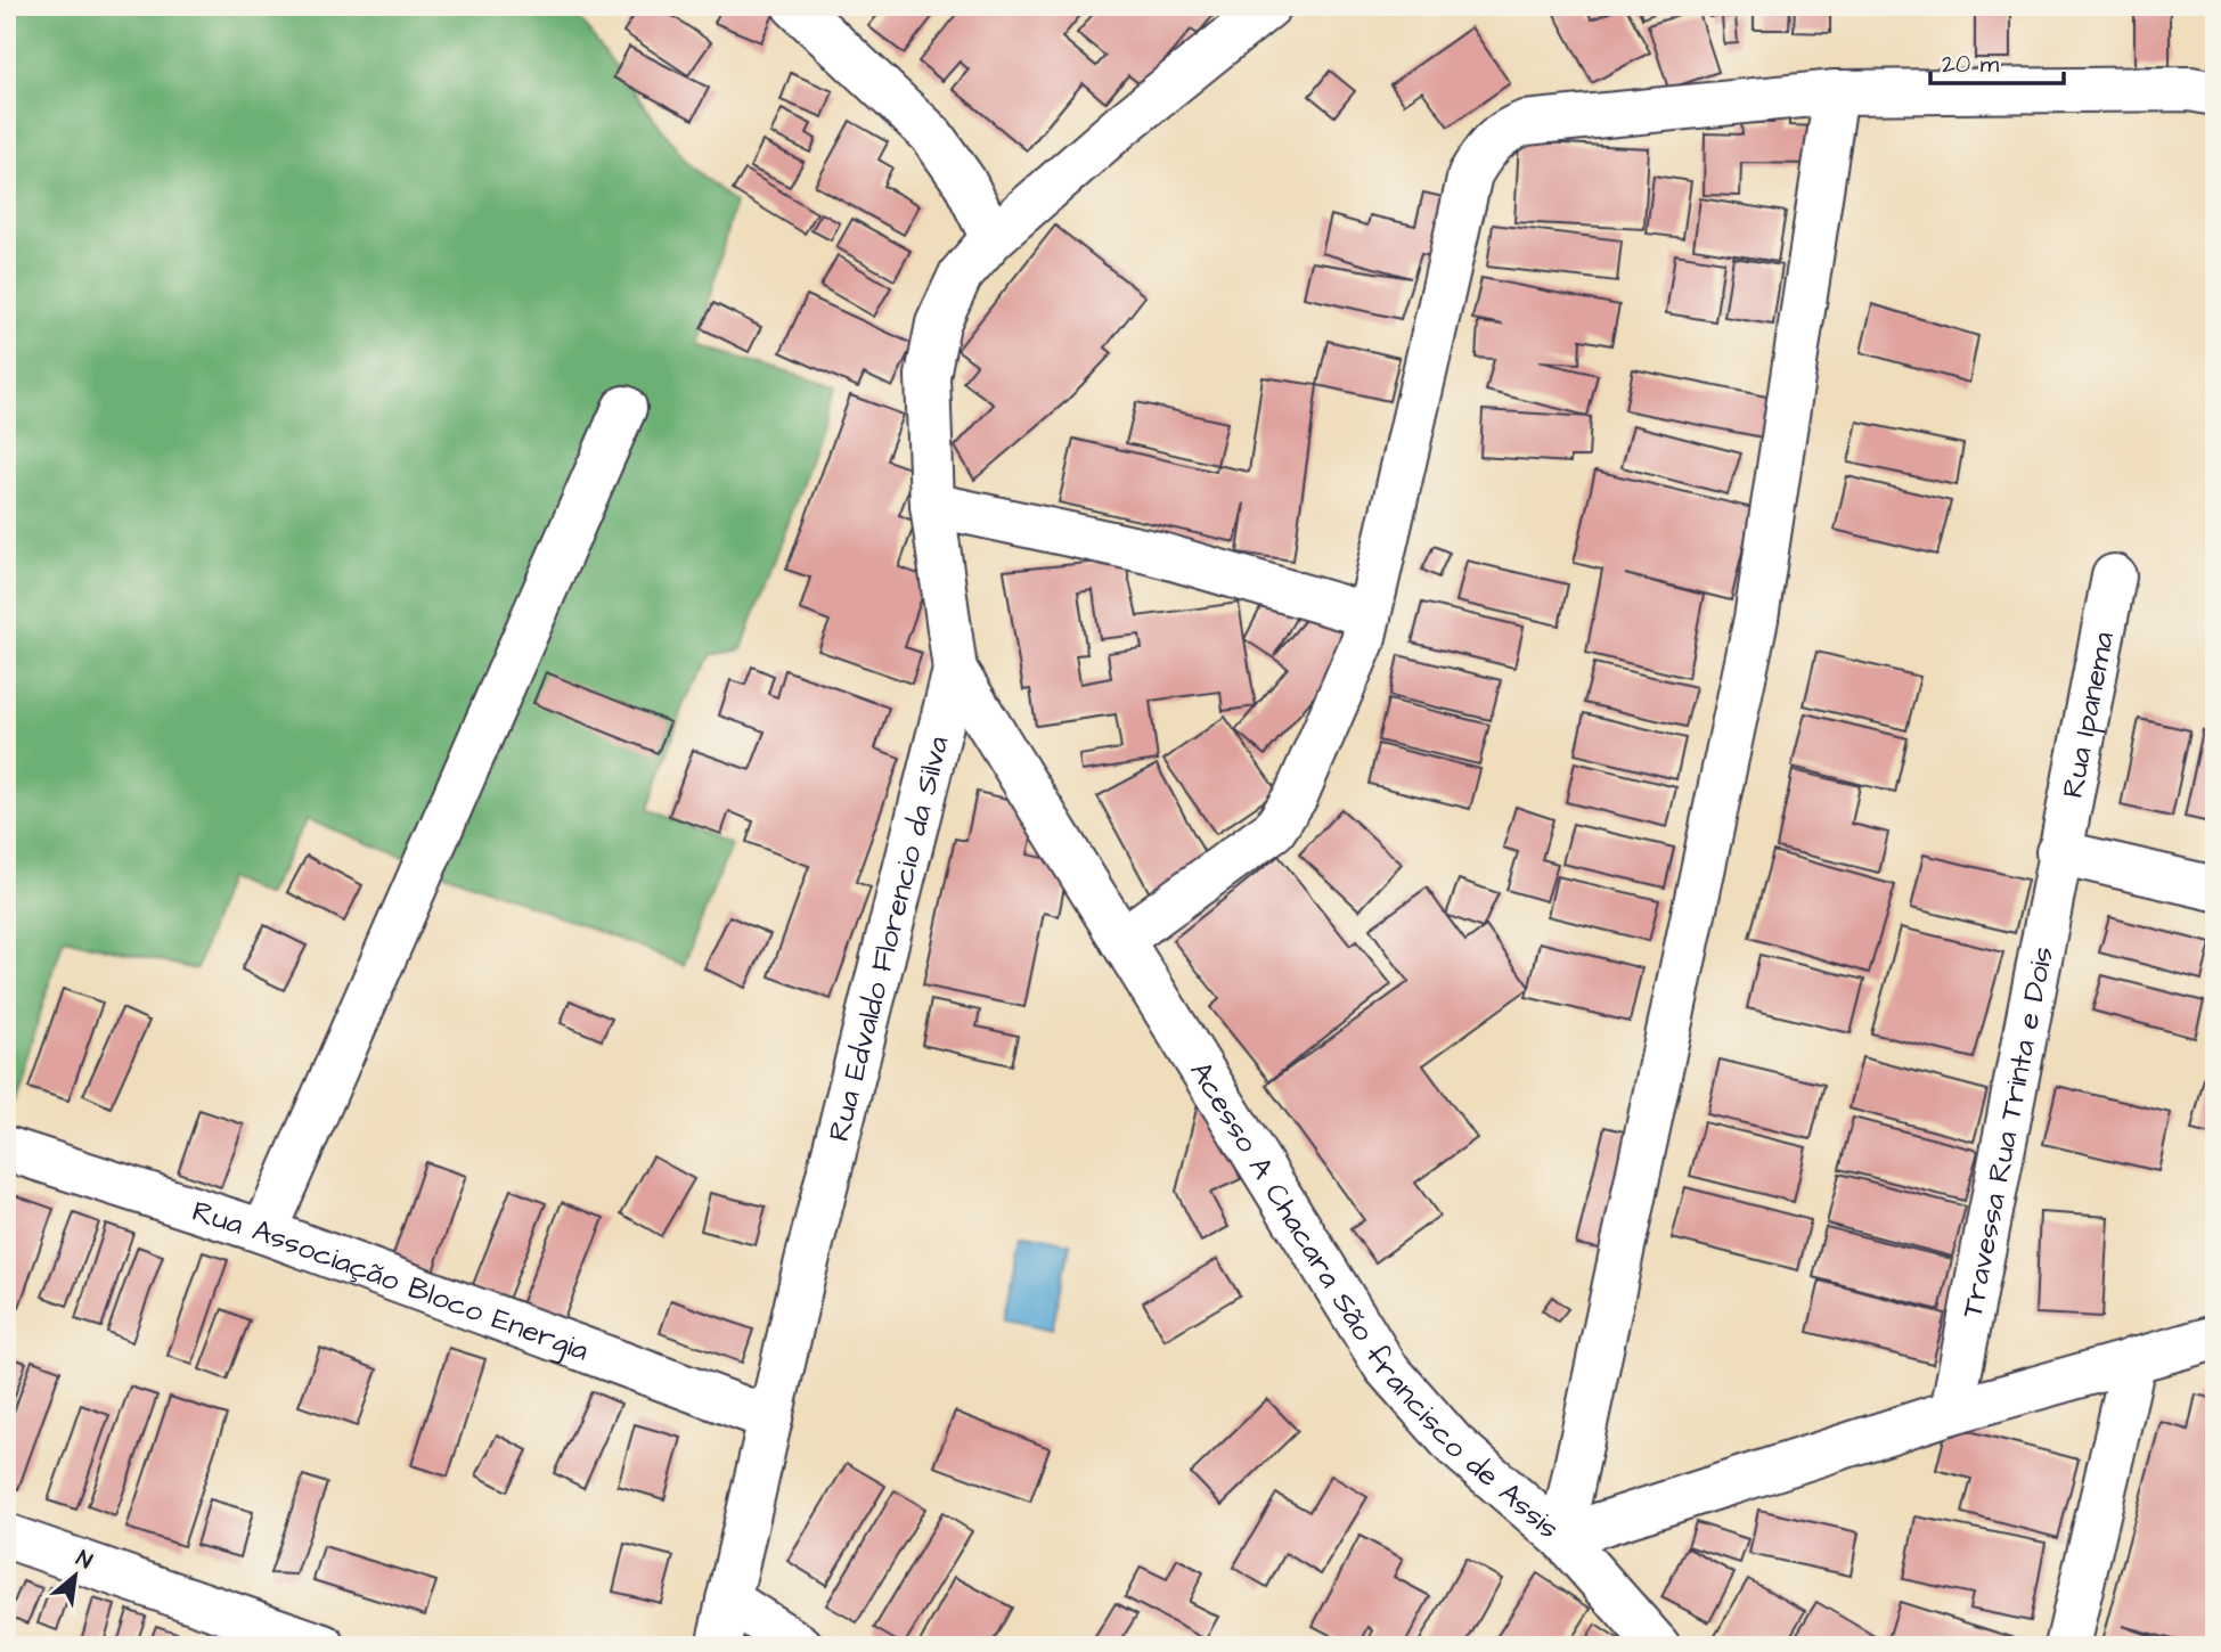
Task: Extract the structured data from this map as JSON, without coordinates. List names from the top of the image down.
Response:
{
  "streets": {
    "street": [
      "Rua Ipanema",
      "Rua Edvaldo Florencio da Silva",
      "Travessa Rua Trinta e Dois",
      "Rua Associação Bloco Energia",
      "Acesso A Chacara São francisco de Assis"
    ]
  },
  "crossings": [
    ["Rua Ipanema", "Travessa Rua Trinta e Dois"],
    ["Rua Edvaldo Florencio da Silva", "Rua Associação Bloco Energia"],
    ["Rua Edvaldo Florencio da Silva", "Acesso A Chacara São francisco de Assis"],
    ["Travessa Rua Trinta e Dois", "Acesso A Chacara São francisco de Assis"]
  ],
  "scale_bar": "20 m",
  "north": "top right"
}
